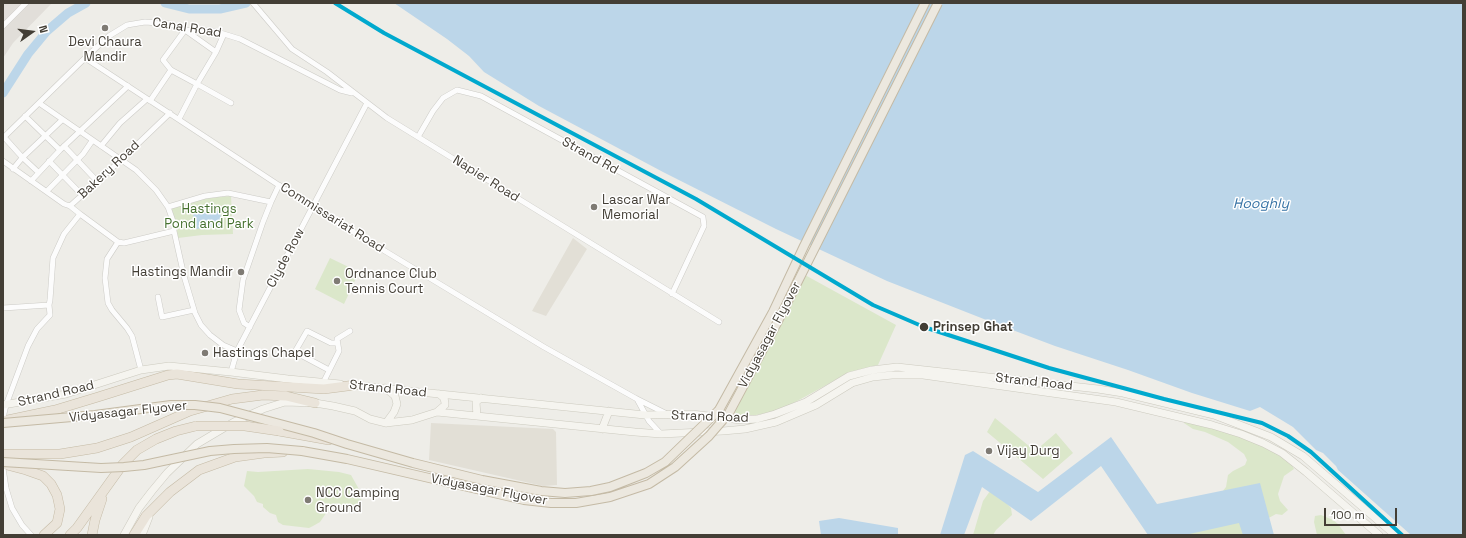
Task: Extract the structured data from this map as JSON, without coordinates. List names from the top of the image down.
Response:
{
  "streets": {
    "highway": ["Vidyasagar Flyover"],
    "main road": ["Strand Road"],
    "street": [
      "Canal Road",
      "Strand Rd",
      "Bakery Road",
      "Napier Road",
      "Commissariat Road",
      "Clyde Row"
    ]
  },
  "crossings": [
    ["Canal Road", "Napier Road"],
    ["Canal Road", "Commissariat Road"],
    ["Strand Rd", "Napier Road"],
    ["Bakery Road", "Commissariat Road"],
    ["Bakery Road", "Vidyasagar Flyover"],
    ["Bakery Road", "Strand Road"],
    ["Napier Road", "Clyde Row"],
    ["Commissariat Road", "Clyde Row"],
    ["Commissariat Road", "Strand Road"],
    ["Clyde Row", "Strand Road"]
  ],
  "water": ["Hooghly"],
  "parks": ["Hastings Pond and Park"],
  "places": [
    "Devi Chaura Mandir",
    "Lascar War Memorial",
    "Hastings Mandir",
    "Ordnance Club Tennis Court",
    "Prinsep Ghat",
    "Hastings Chapel",
    "Vijay Durg",
    "NCC Camping Ground"
  ],
  "scale_bar": "100 m",
  "north": "right"
}
